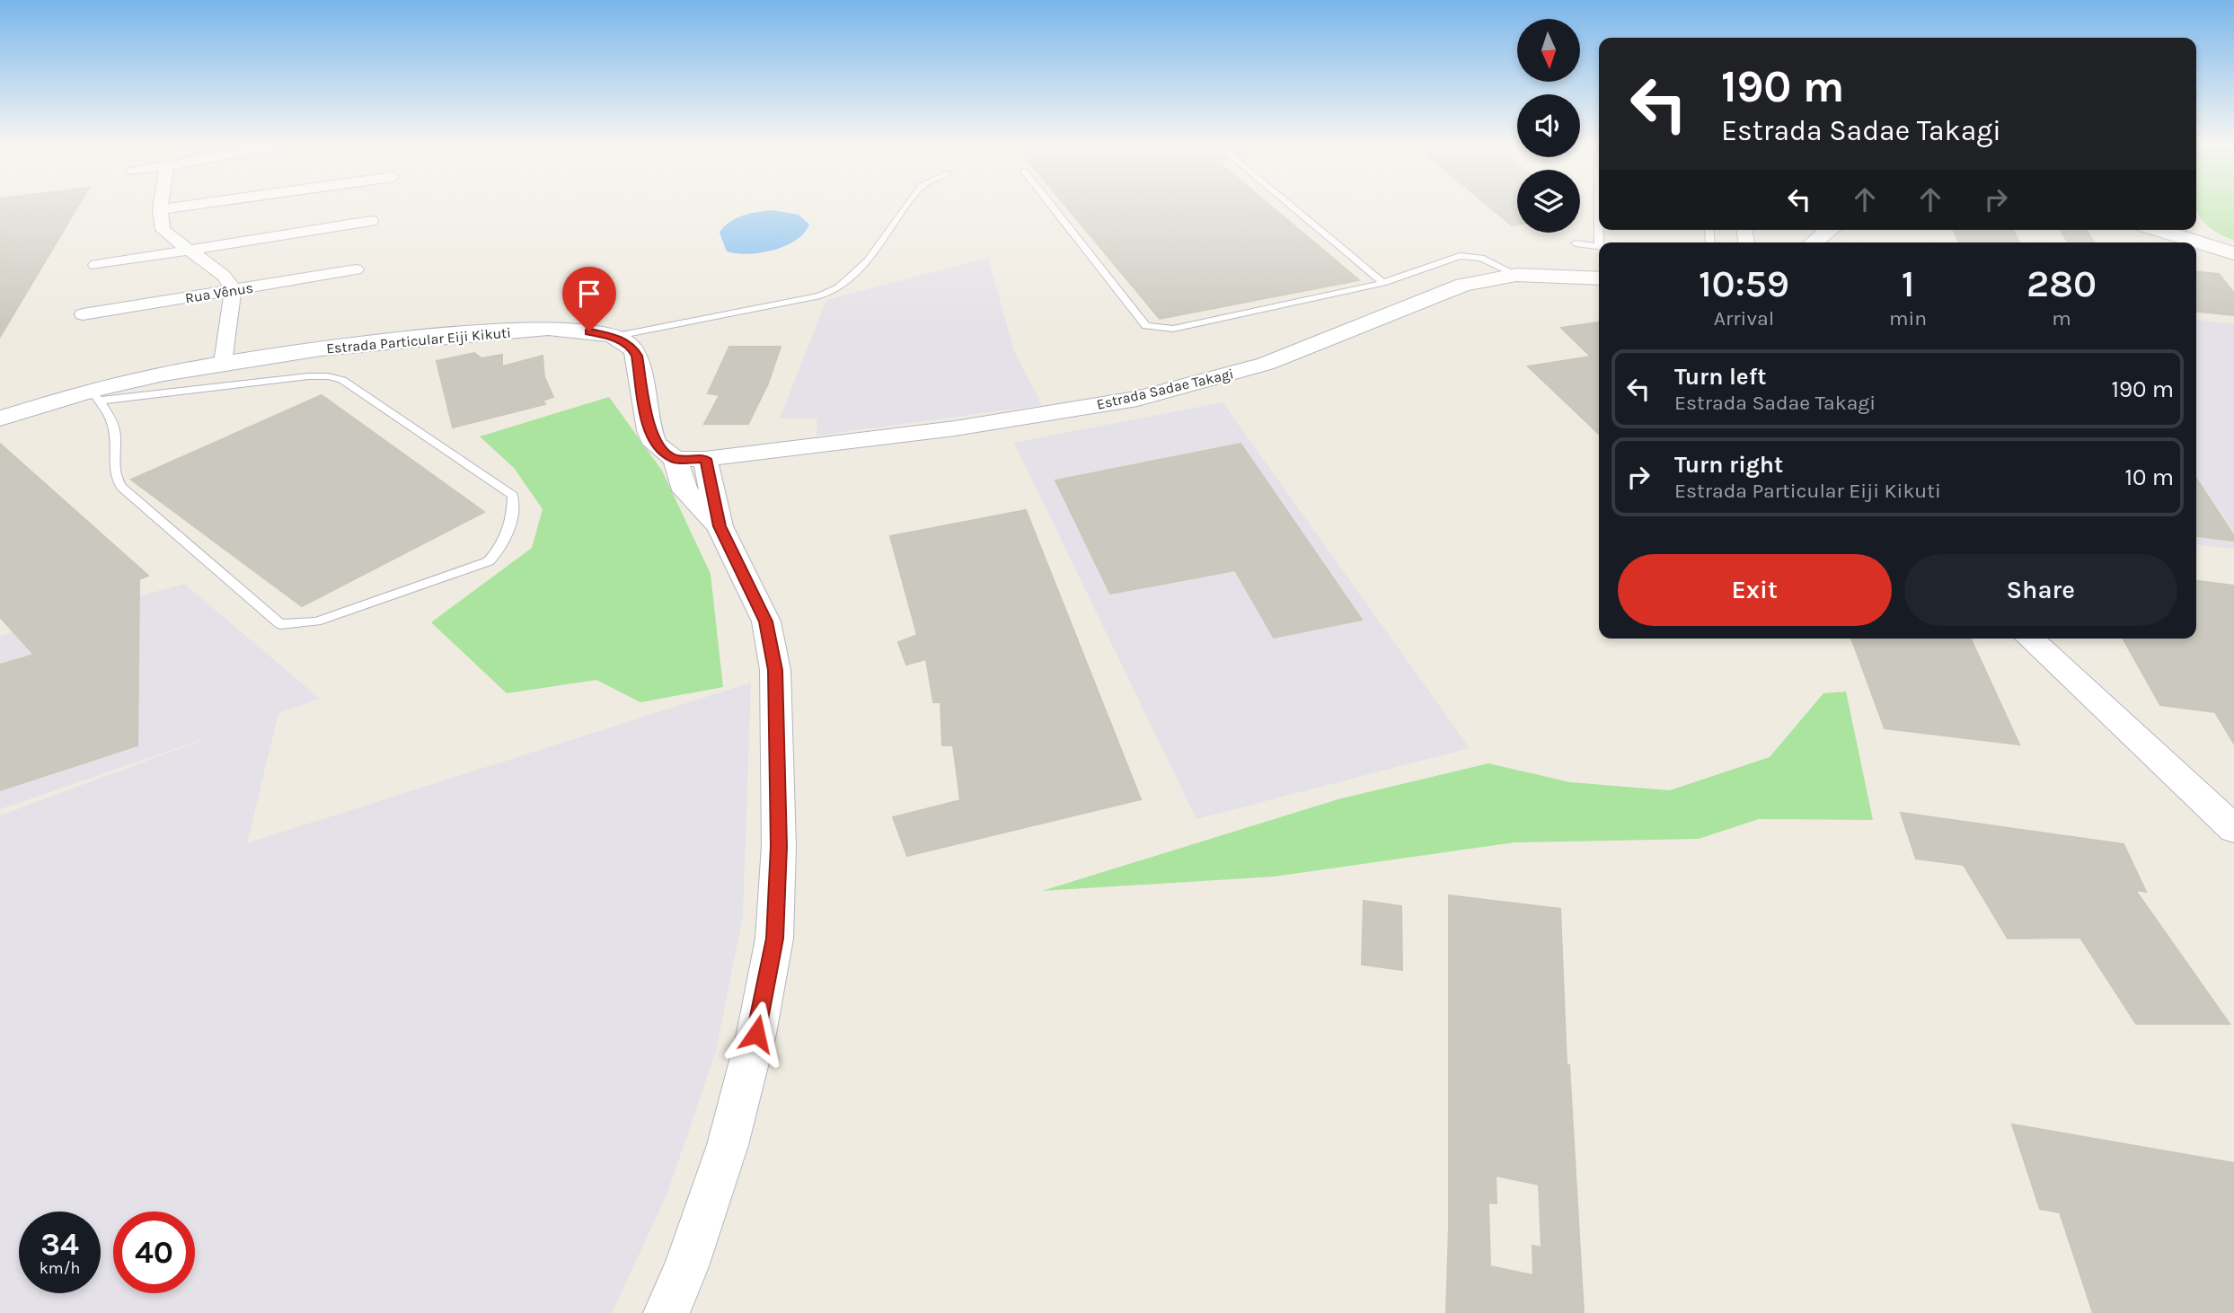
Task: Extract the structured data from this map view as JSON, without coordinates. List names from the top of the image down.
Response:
{
  "streets": {
    "street": ["Rua Vênus", "Estrada Particular Eiji Kikuti", "Estrada Sadae Takagi"]
  },
  "north": "bottom",
  "page": {
    "turn": ["190 m", "Estrada Sadae Takagi"],
    "eta": [
      "10:59",
      "Arrival",
      "1",
      "min",
      "280",
      "m"
    ],
    "list": [
      {
        "name": "Turn left",
        "note": "Estrada Sadae Takagi",
        "value": "190 m"
      },
      {
        "name": "Turn right",
        "note": "Estrada Particular Eiji Kikuti",
        "value": "10 m"
      }
    ],
    "buttons": ["Exit", "Share"],
    "speed": "34 km/h",
    "limit": "40"
  }
}
